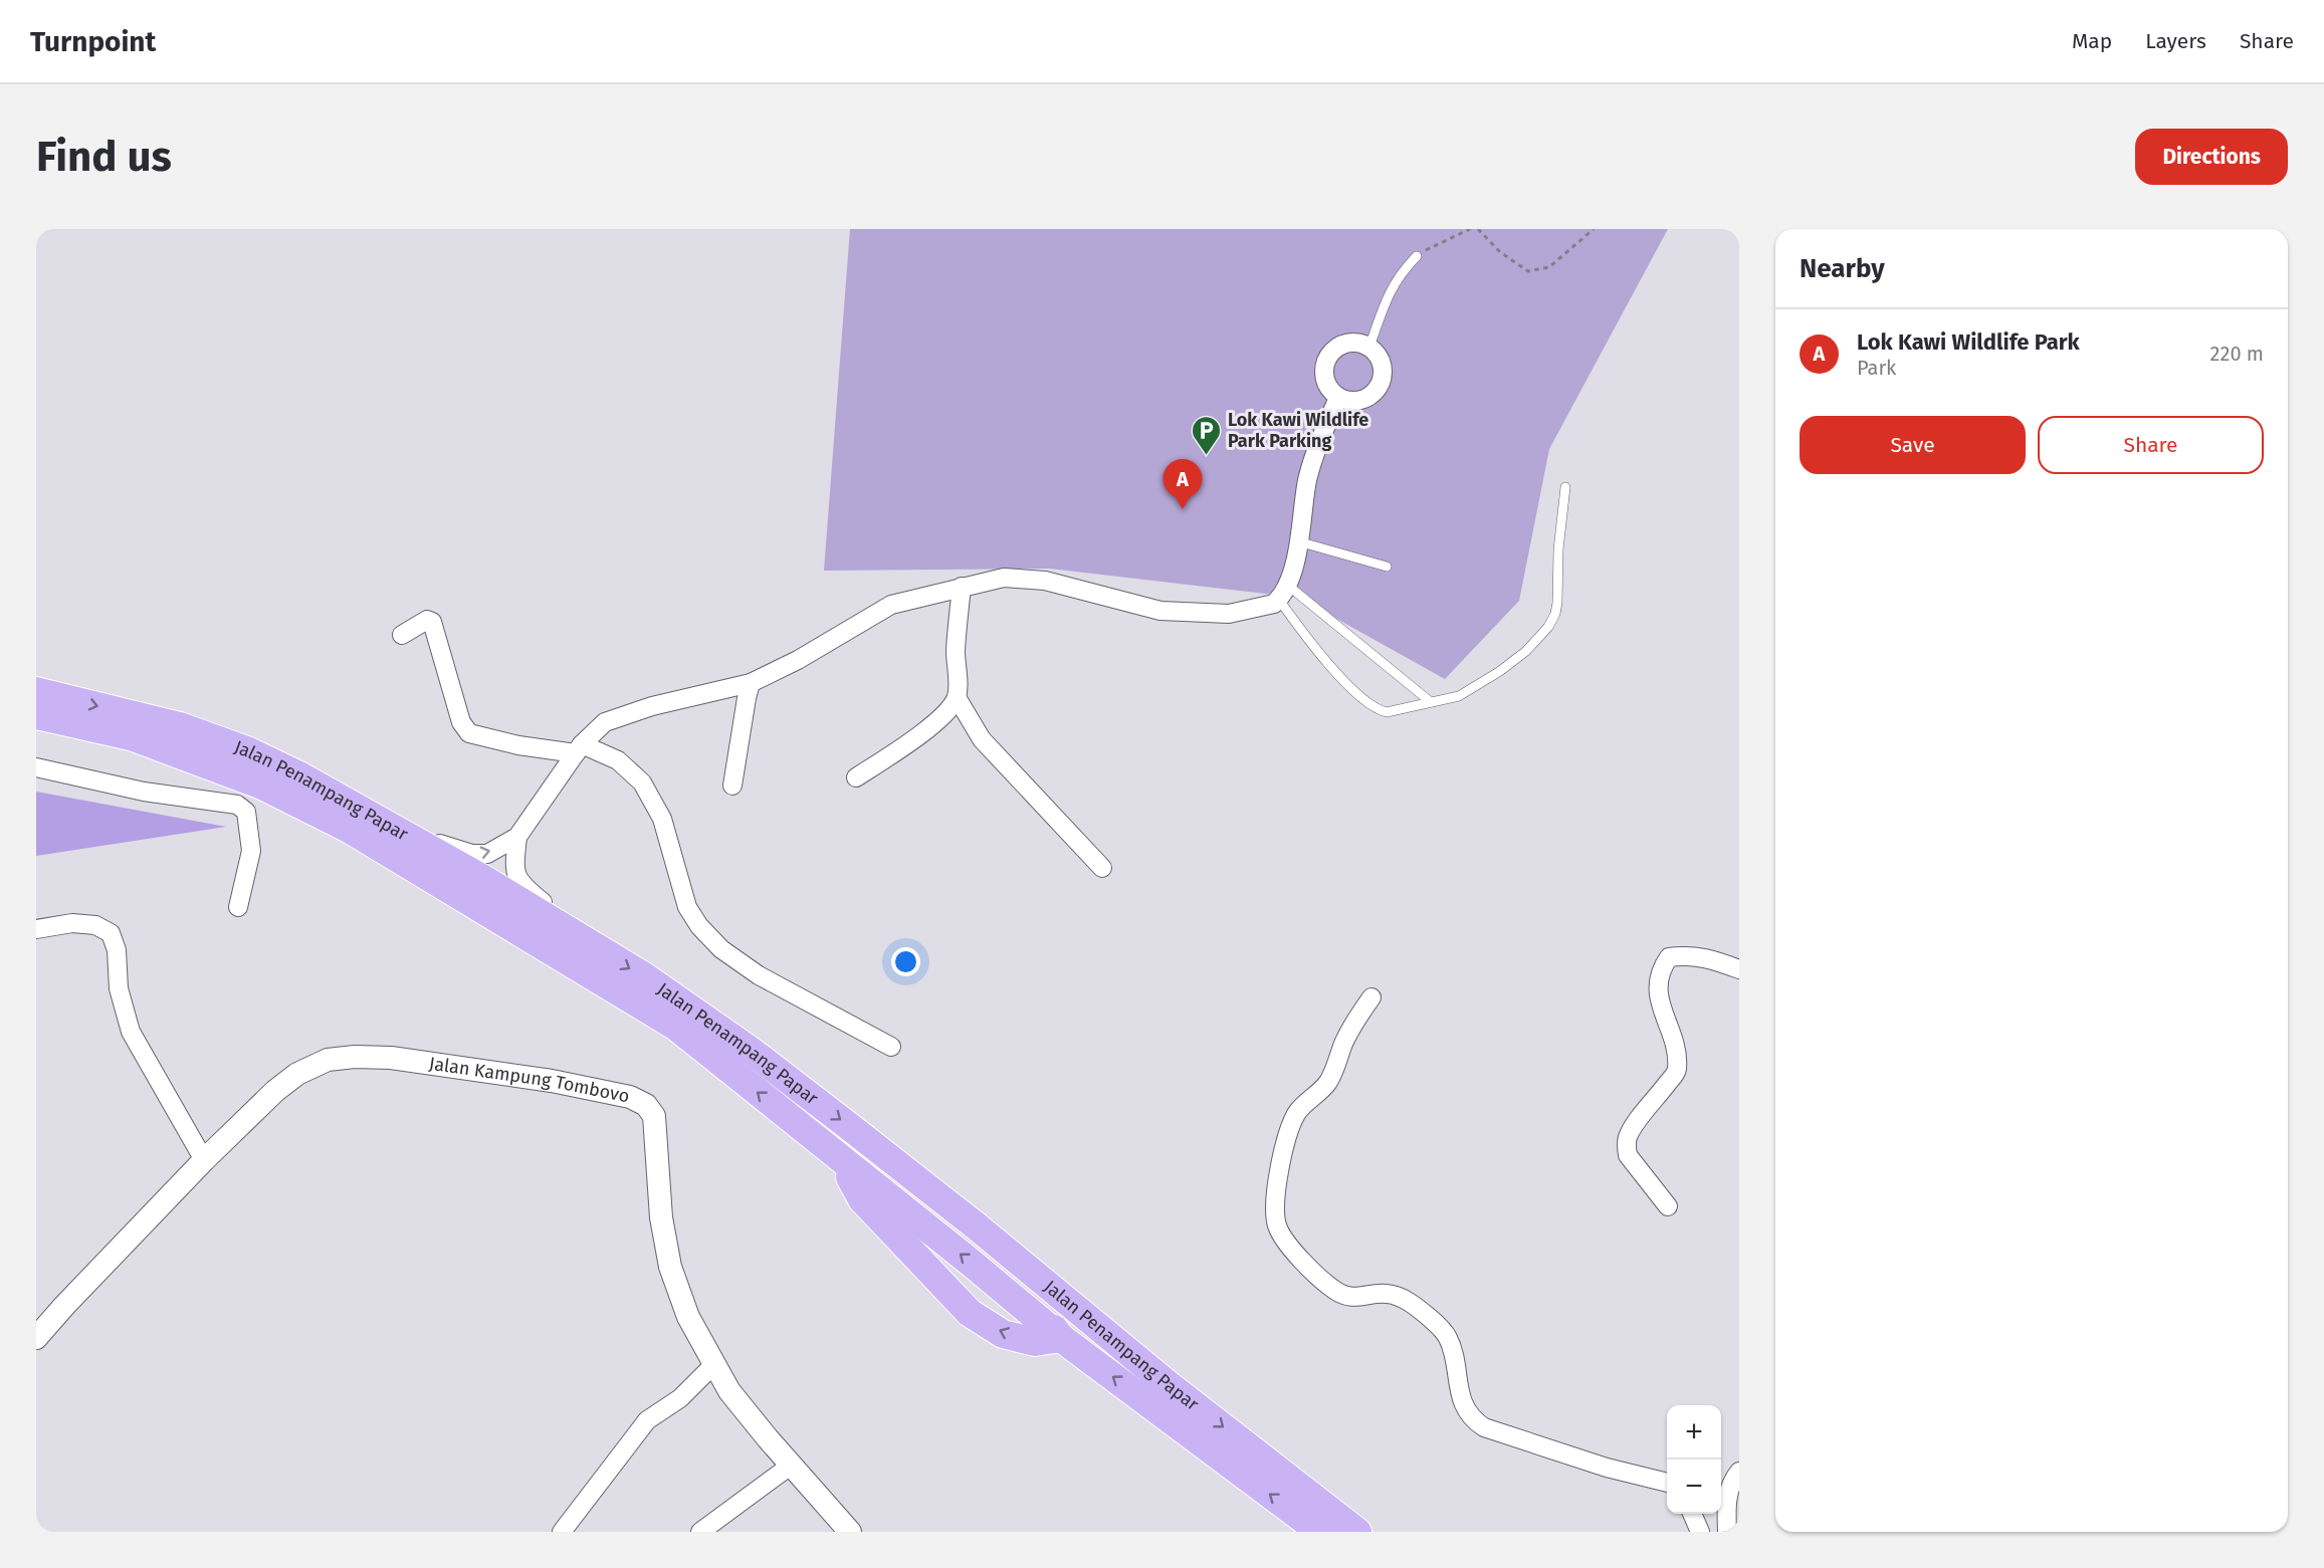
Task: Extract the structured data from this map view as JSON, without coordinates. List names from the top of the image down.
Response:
{
  "streets": {
    "main road": ["Jalan Penampang Papar"],
    "street": ["Jalan Kampung Tombovo"]
  },
  "places": {
    "parking": ["Lok Kawi Wildlife Park Parking"]
  },
  "page": {
    "header": "Turnpoint",
    "nav": ["Map", "Layers", "Share"],
    "buttons": [
      "Directions",
      ["Save", "Share"]
    ],
    "title": "Find us",
    "heading": "Nearby",
    "list": [
      {
        "mark": "A",
        "name": "Lok Kawi Wildlife Park",
        "note": "Park",
        "value": "220 m"
      }
    ],
    "pins": "A",
    "map_buttons": ["+", "−"]
  }
}
